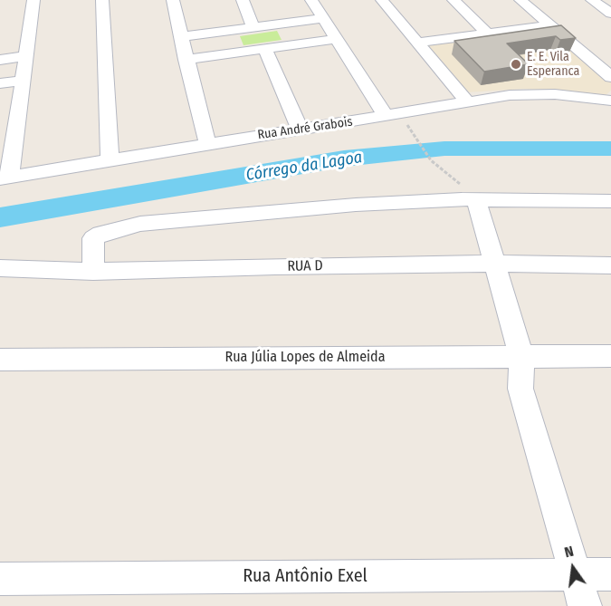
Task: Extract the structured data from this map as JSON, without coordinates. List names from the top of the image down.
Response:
{
  "streets": {
    "street": [
      "Rua André Grabois",
      "RUA D",
      "Rua Júlia Lopes de Almeida",
      "Rua Antônio Exel"
    ]
  },
  "water": ["Córrego da Lagoa"],
  "places": ["E. E. Vila Esperanca"],
  "north": "top"
}
